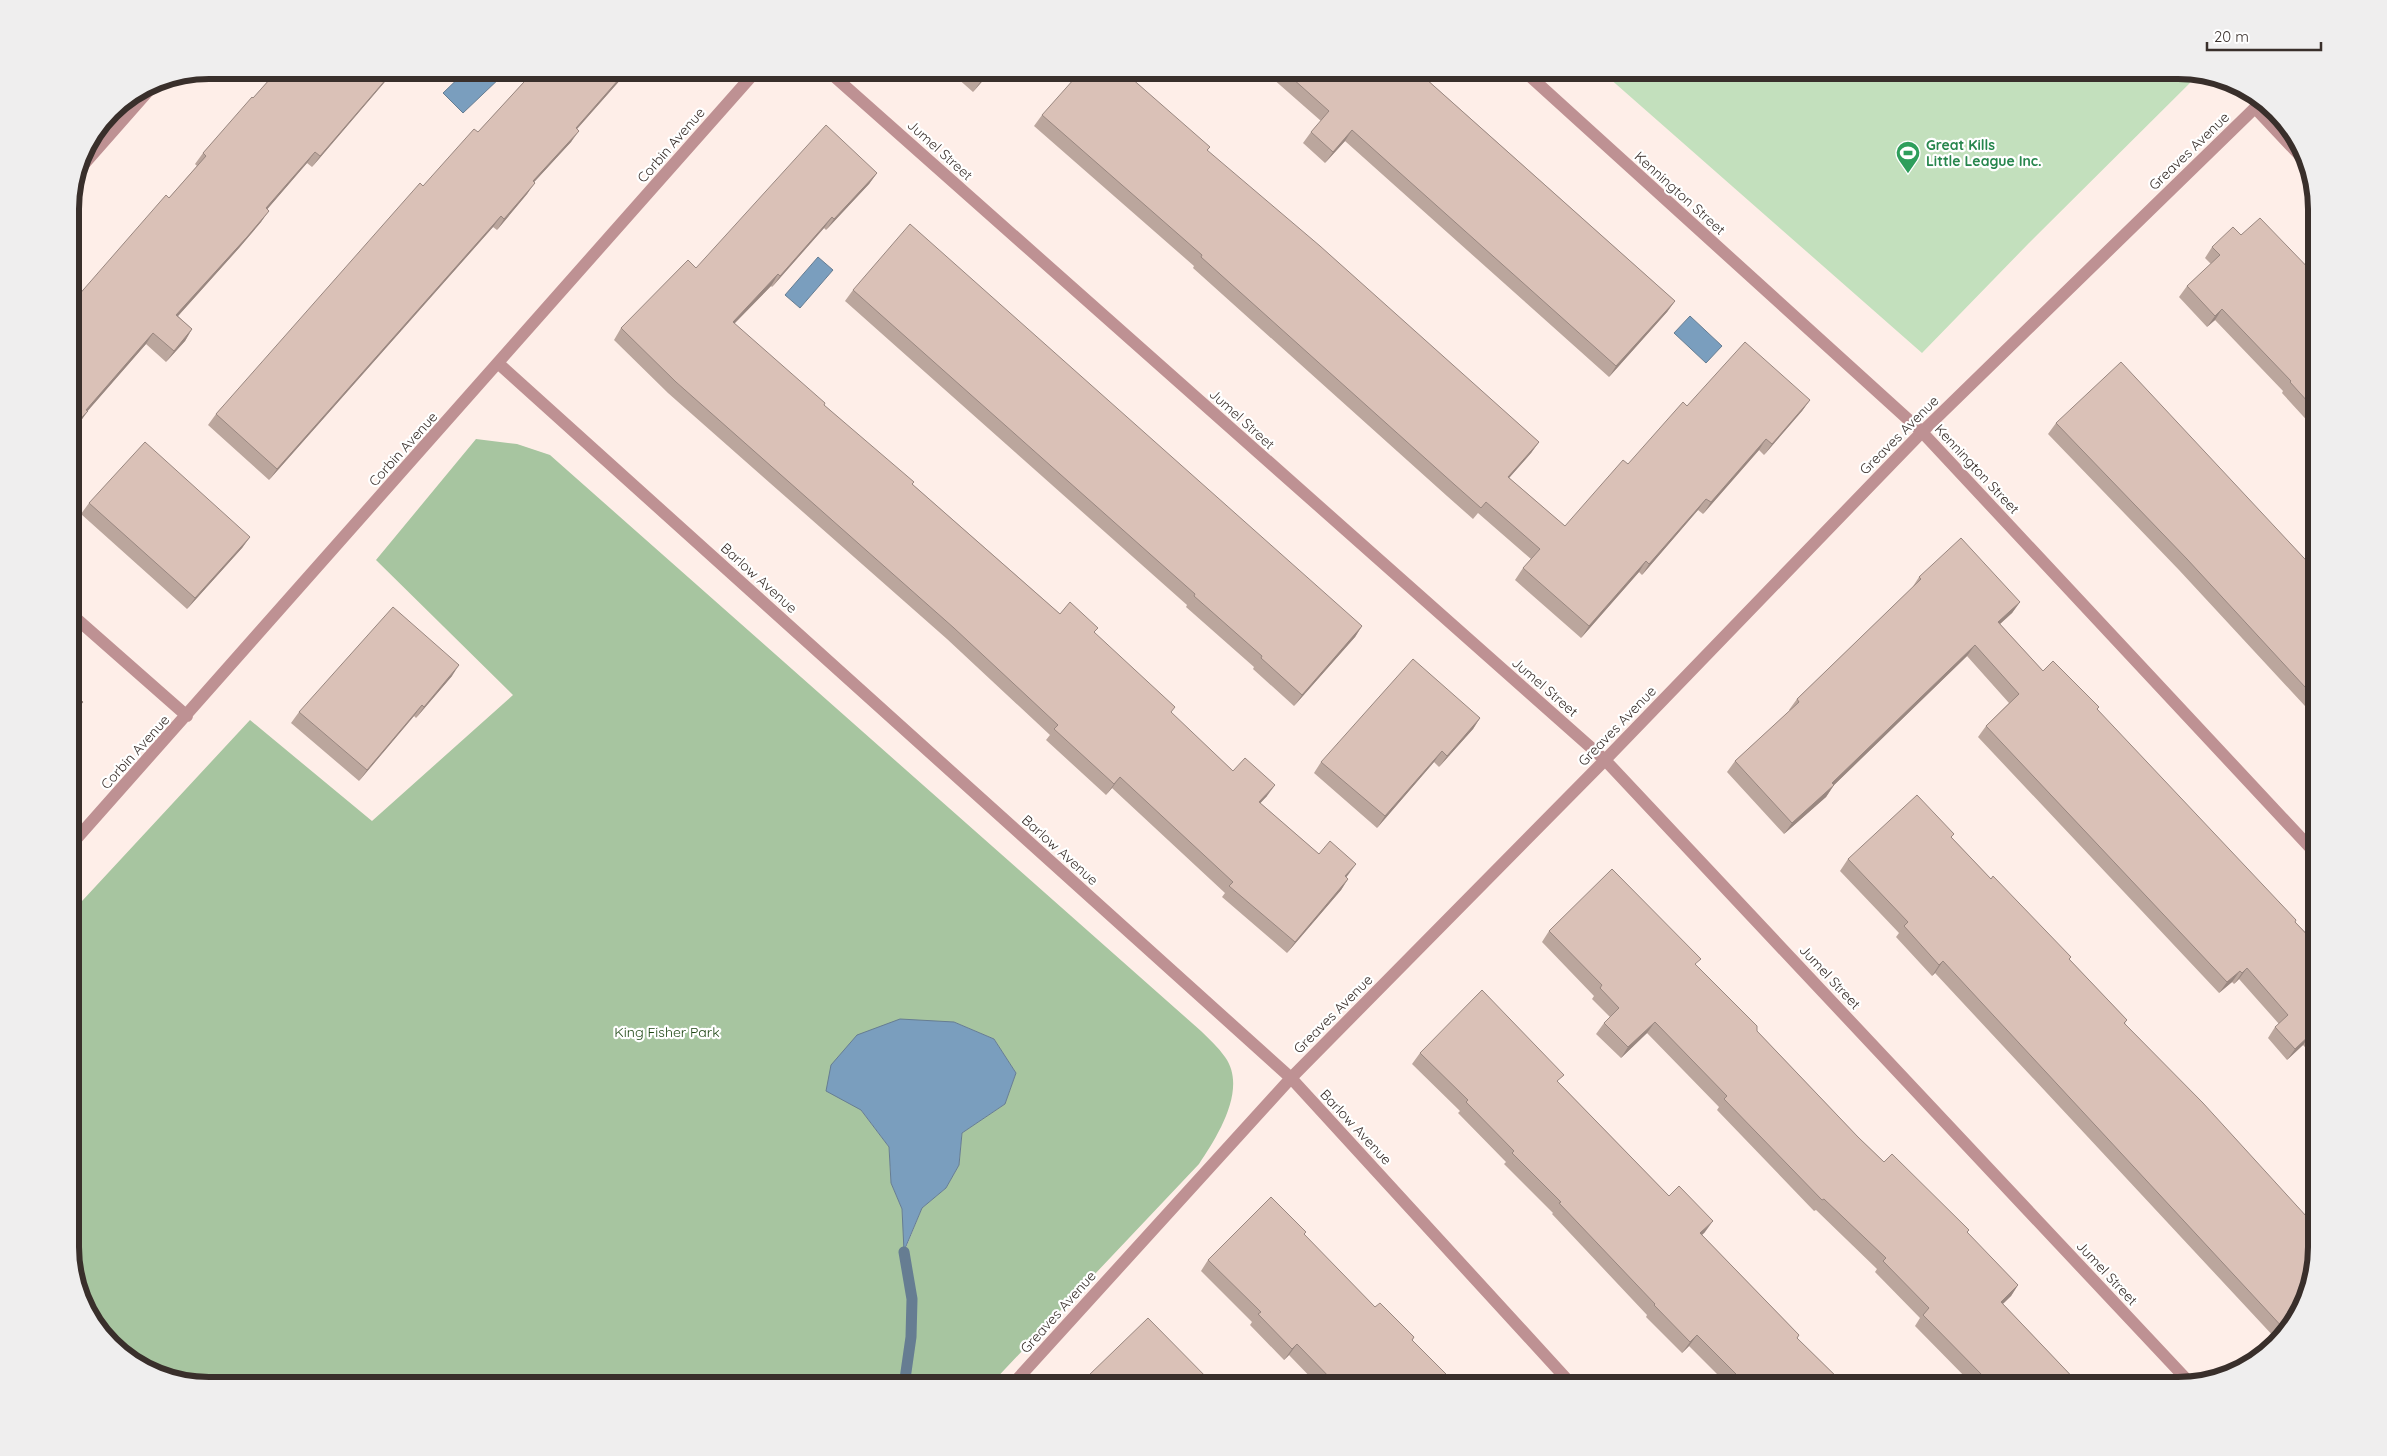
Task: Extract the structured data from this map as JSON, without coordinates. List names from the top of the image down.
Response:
{
  "streets": {
    "street": [
      "Corbin Avenue",
      "Jumel Street",
      "Greaves Avenue",
      "Kennington Street",
      "Barlow Avenue"
    ]
  },
  "crossings": [
    ["Corbin Avenue", "Barlow Avenue"],
    ["Jumel Street", "Greaves Avenue"],
    ["Greaves Avenue", "Kennington Street"],
    ["Greaves Avenue", "Barlow Avenue"]
  ],
  "parks": ["King Fisher Park"],
  "places": {
    "sports": ["Great Kills Little League Inc."]
  },
  "scale_bar": "20 m"
}
